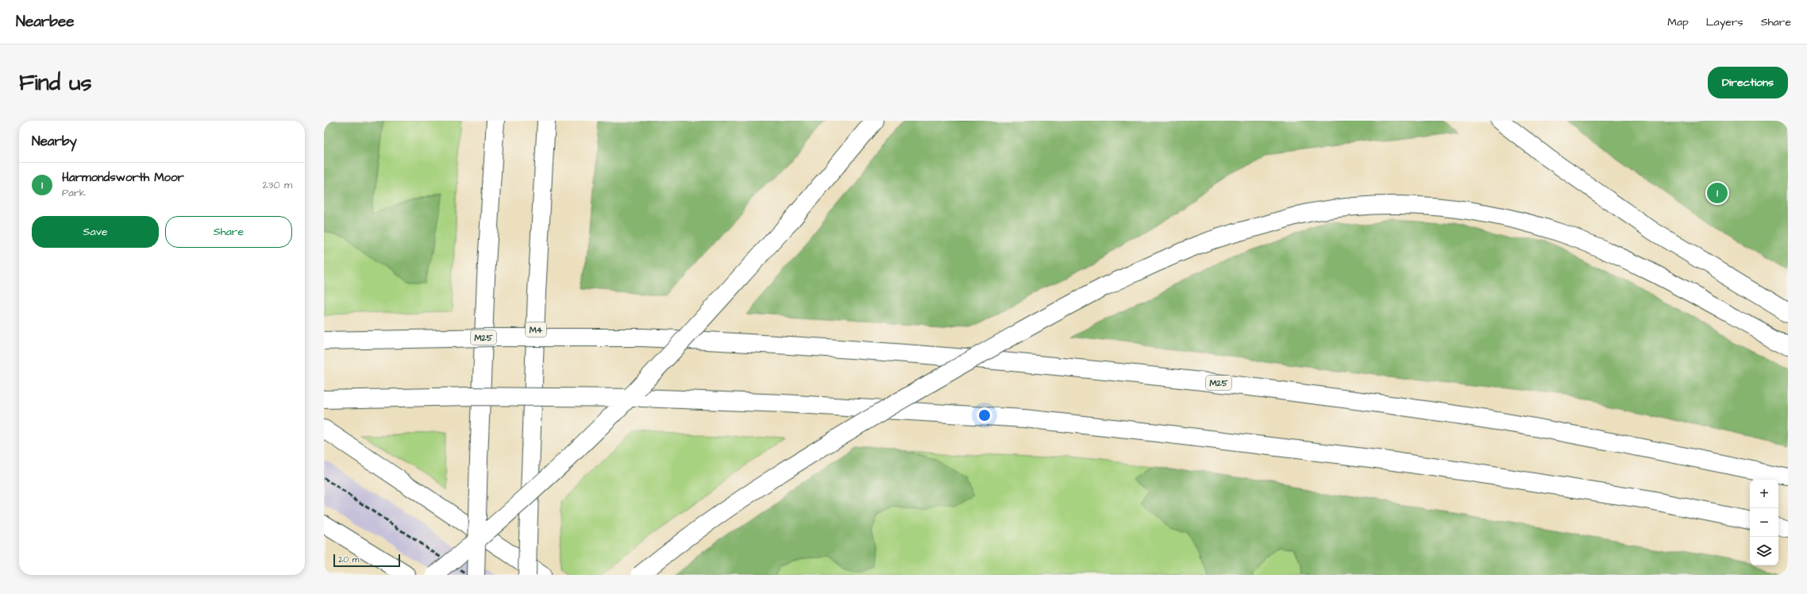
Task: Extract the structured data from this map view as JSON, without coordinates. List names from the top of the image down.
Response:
{
  "streets": {
    "highway": ["M4", "M25"]
  },
  "scale_bar": "20 m",
  "page": {
    "header": "Nearbee",
    "nav": ["Map", "Layers", "Share"],
    "buttons": [
      "Directions",
      ["Save", "Share"]
    ],
    "title": "Find us",
    "heading": "Nearby",
    "list": [
      {
        "mark": "1",
        "name": "Harmondsworth Moor",
        "note": "Park",
        "value": "230 m"
      }
    ],
    "pins": "1",
    "map_buttons": ["+", "−"],
    "scale": "20 m"
  }
}
